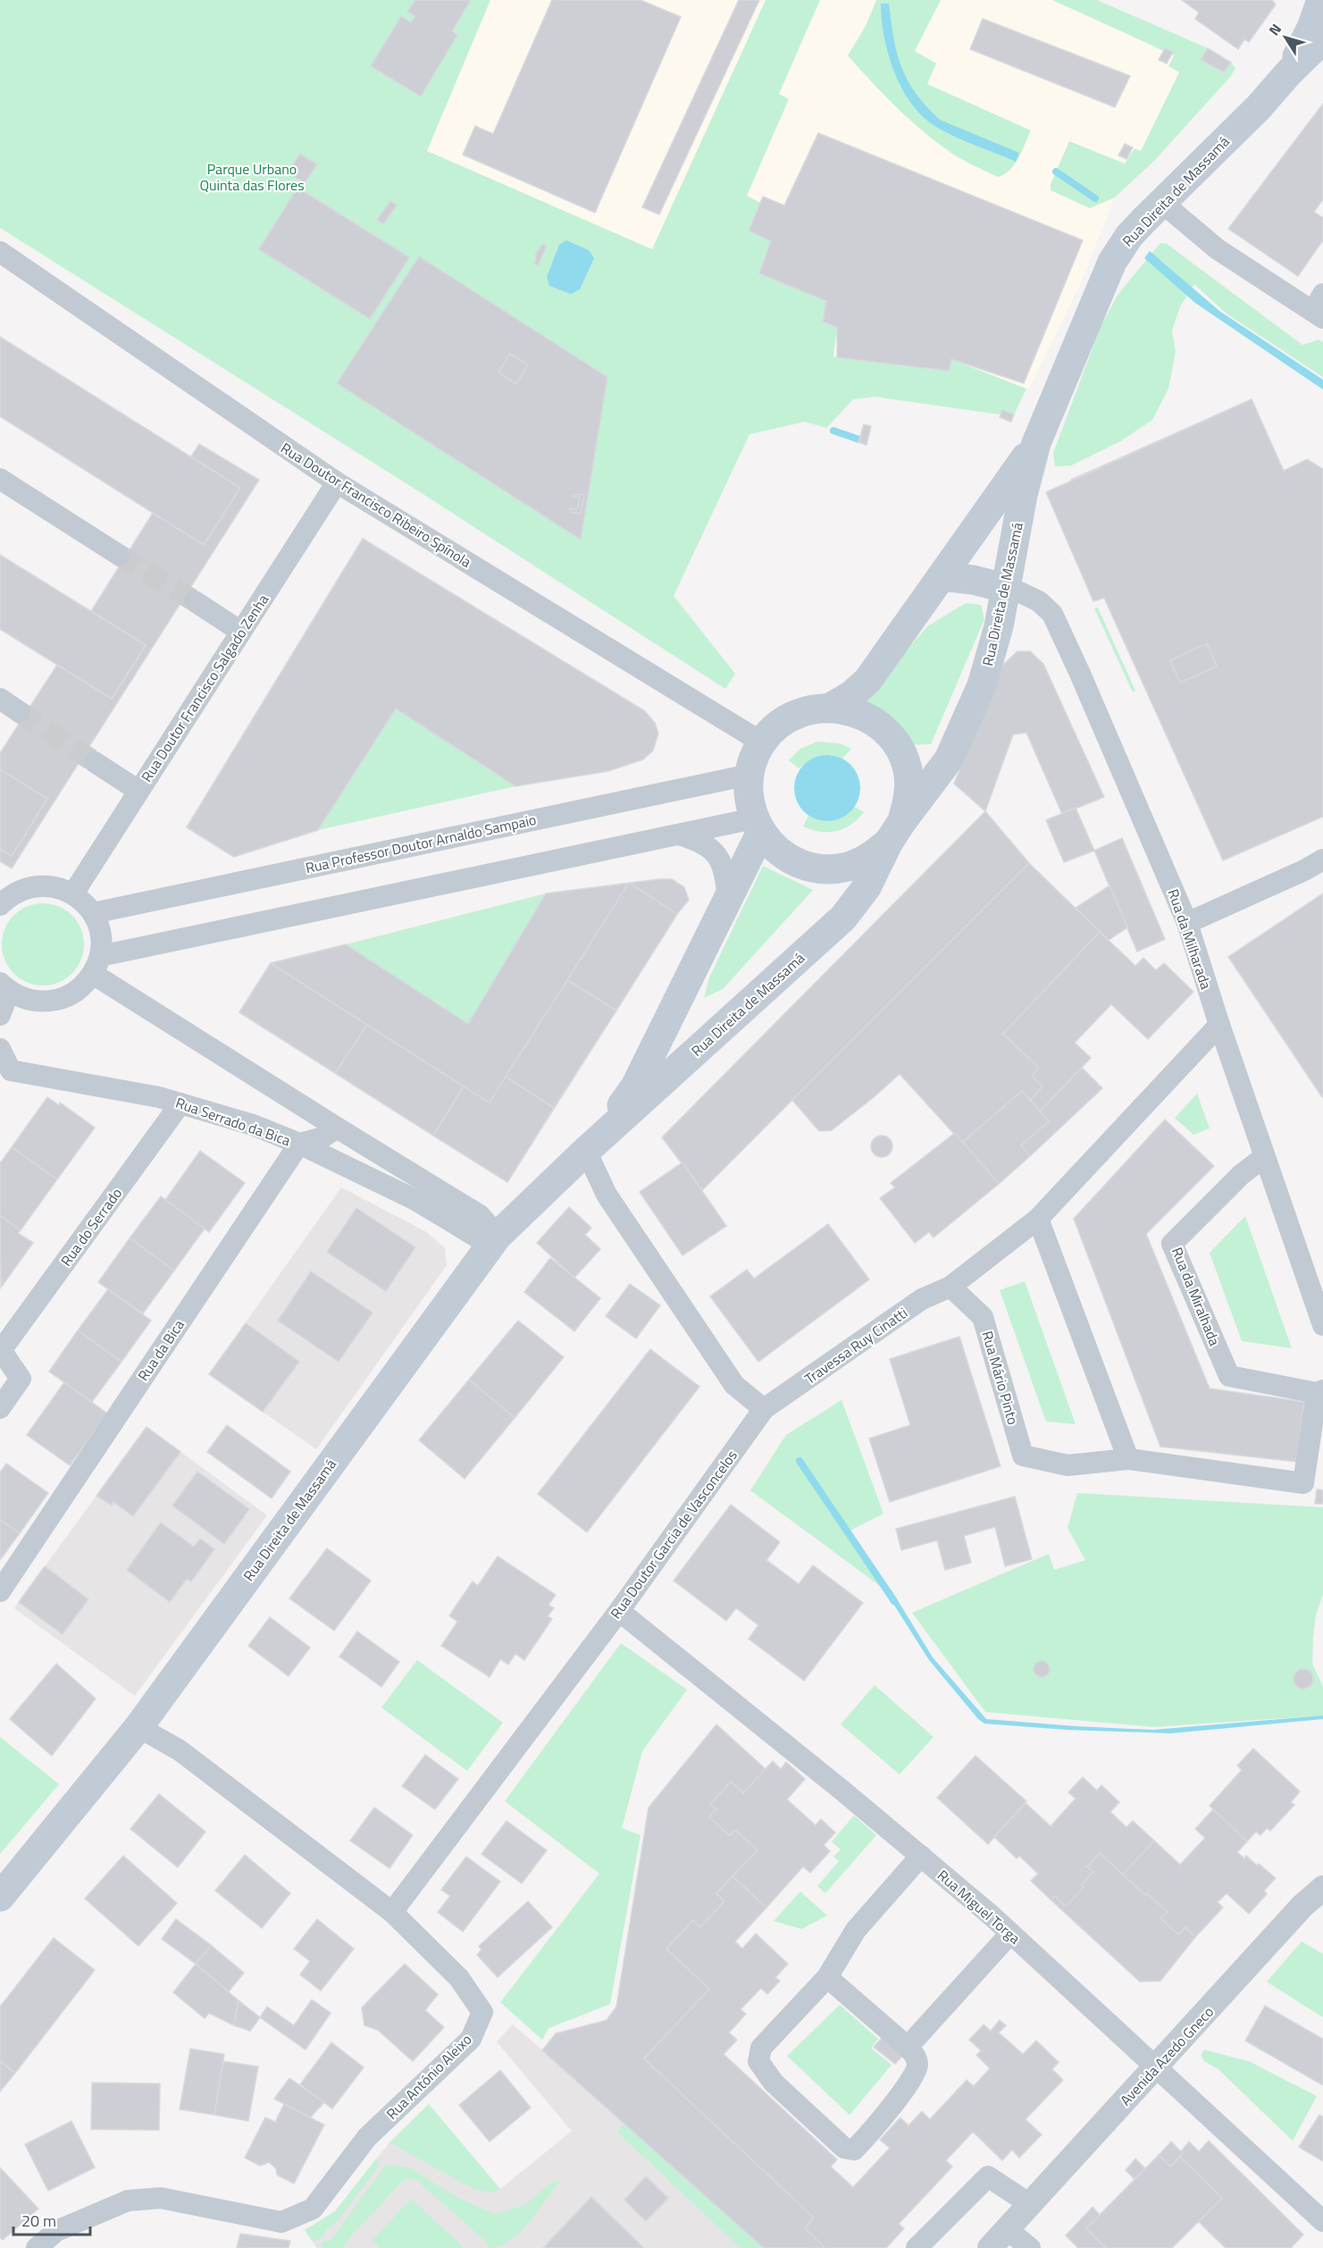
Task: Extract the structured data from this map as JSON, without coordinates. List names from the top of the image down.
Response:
{
  "streets": {
    "main road": ["Rua Direita de Massamá"],
    "street": [
      "Rua Doutor Francisco Ribeiro Spínola",
      "Rua Doutor Francisco Salgado Zenha",
      "Rua Professor Doutor Arnaldo Sampaio",
      "Rua da Milharada",
      "Rua Serrado da Bica",
      "Rua do Serrado",
      "Rua da Miralhada",
      "Travessa Ruy Cinatti",
      "Rua da Bica",
      "Rua Mário Pinto",
      "Rua Doutor Garcia de Vasconcelos",
      "Rua Miguel Torga",
      "Avenida Azedo Gneco",
      "Rua António Aleixo"
    ]
  },
  "crossings": [
    ["Rua Direita de Massamá", "Rua Doutor Francisco Ribeiro Spínola"],
    ["Rua Direita de Massamá", "Rua Professor Doutor Arnaldo Sampaio"],
    ["Rua Direita de Massamá", "Rua da Milharada"],
    ["Rua Direita de Massamá", "Rua Serrado da Bica"],
    ["Rua Direita de Massamá", "Rua António Aleixo"],
    ["Rua Doutor Francisco Ribeiro Spínola", "Rua Doutor Francisco Salgado Zenha"],
    ["Rua Doutor Francisco Ribeiro Spínola", "Rua Professor Doutor Arnaldo Sampaio"],
    ["Rua da Milharada", "Rua da Miralhada"],
    ["Rua Serrado da Bica", "Rua do Serrado"],
    ["Rua Serrado da Bica", "Rua da Bica"],
    ["Rua da Miralhada", "Rua Mário Pinto"],
    ["Travessa Ruy Cinatti", "Rua Mário Pinto"],
    ["Travessa Ruy Cinatti", "Rua Doutor Garcia de Vasconcelos"],
    ["Rua Doutor Garcia de Vasconcelos", "Rua Miguel Torga"],
    ["Rua Doutor Garcia de Vasconcelos", "Rua António Aleixo"],
    ["Rua Miguel Torga", "Avenida Azedo Gneco"]
  ],
  "parks": ["Parque Urbano Quinta das Flores"],
  "scale_bar": "20 m",
  "north": "top left"
}
